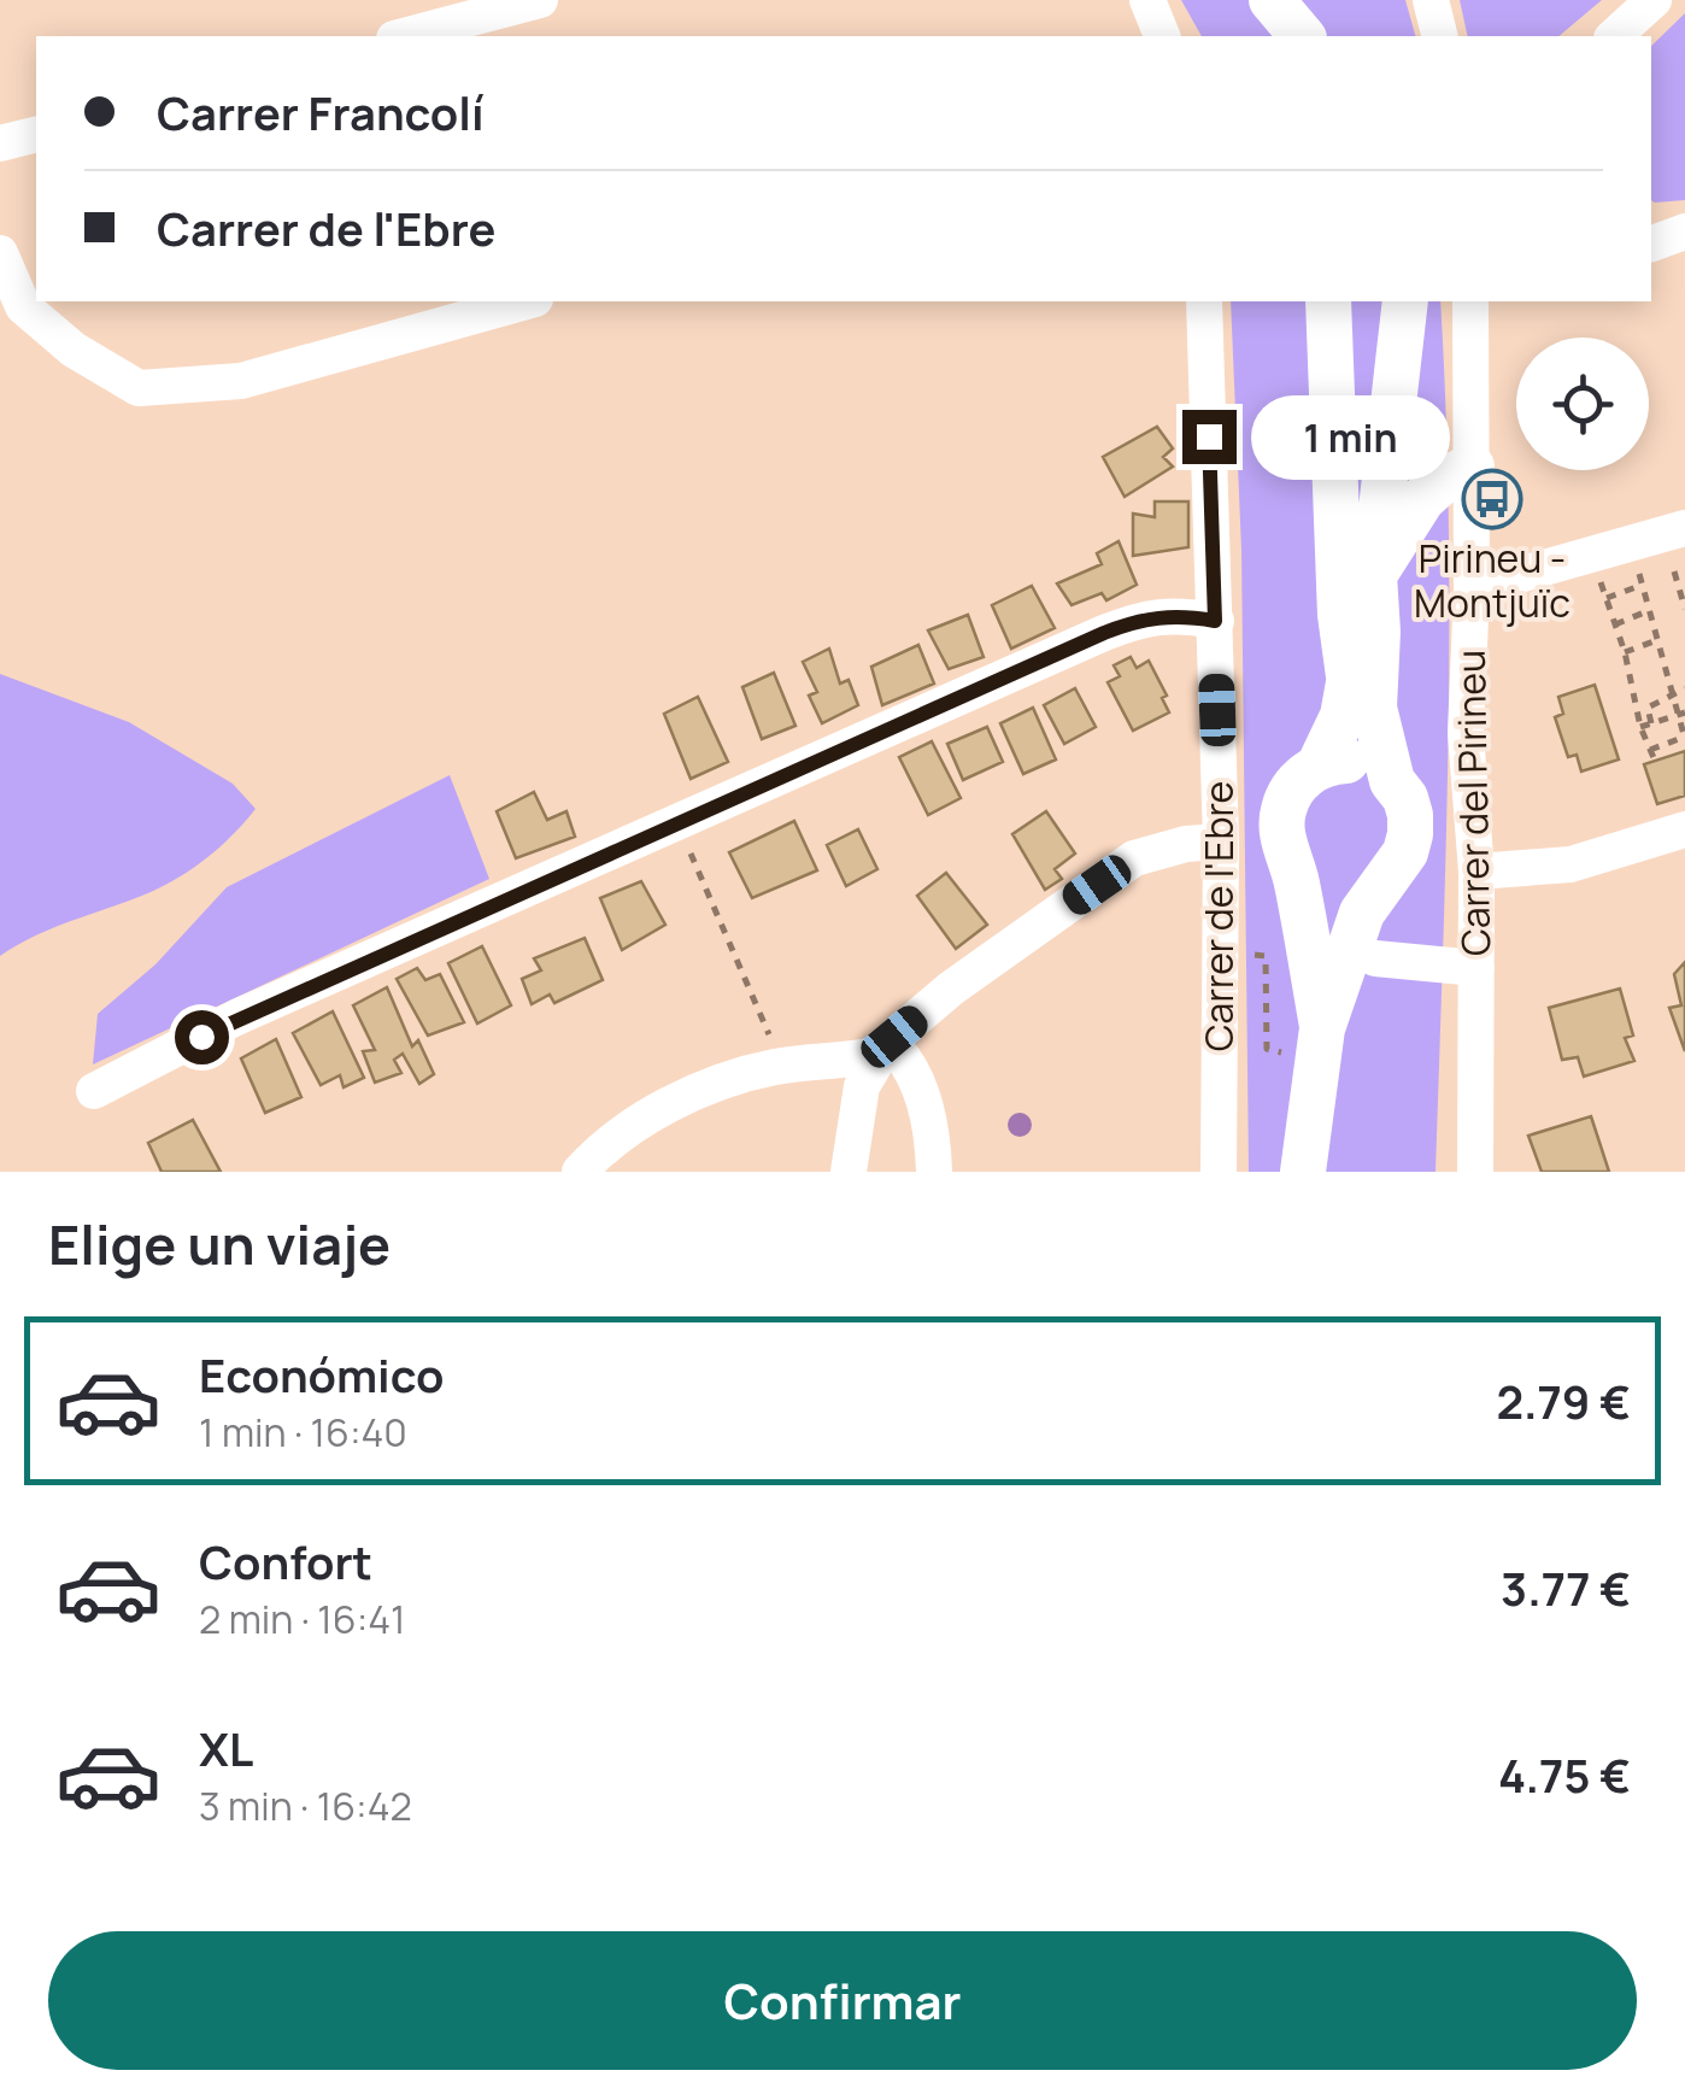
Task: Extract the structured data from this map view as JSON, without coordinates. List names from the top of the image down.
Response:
{
  "streets": {
    "street": ["Carrer del Pirineu", "Carrer de l'Ebre"]
  },
  "places": {
    "bus stop": ["Pirineu - Montjuïc"]
  },
  "page": {
    "banner": ["Carrer Francolí", "Carrer de l'Ebre"],
    "bubble": "1 min",
    "heading": "Elige un viaje",
    "list": [
      {
        "name": "Económico",
        "note": "1 min · 16:40",
        "value": "2.79 €"
      },
      {
        "name": "Confort",
        "note": "2 min · 16:41",
        "value": "3.77 €"
      },
      {
        "name": "XL",
        "note": "3 min · 16:42",
        "value": "4.75 €"
      }
    ],
    "buttons": "Confirmar"
  }
}
